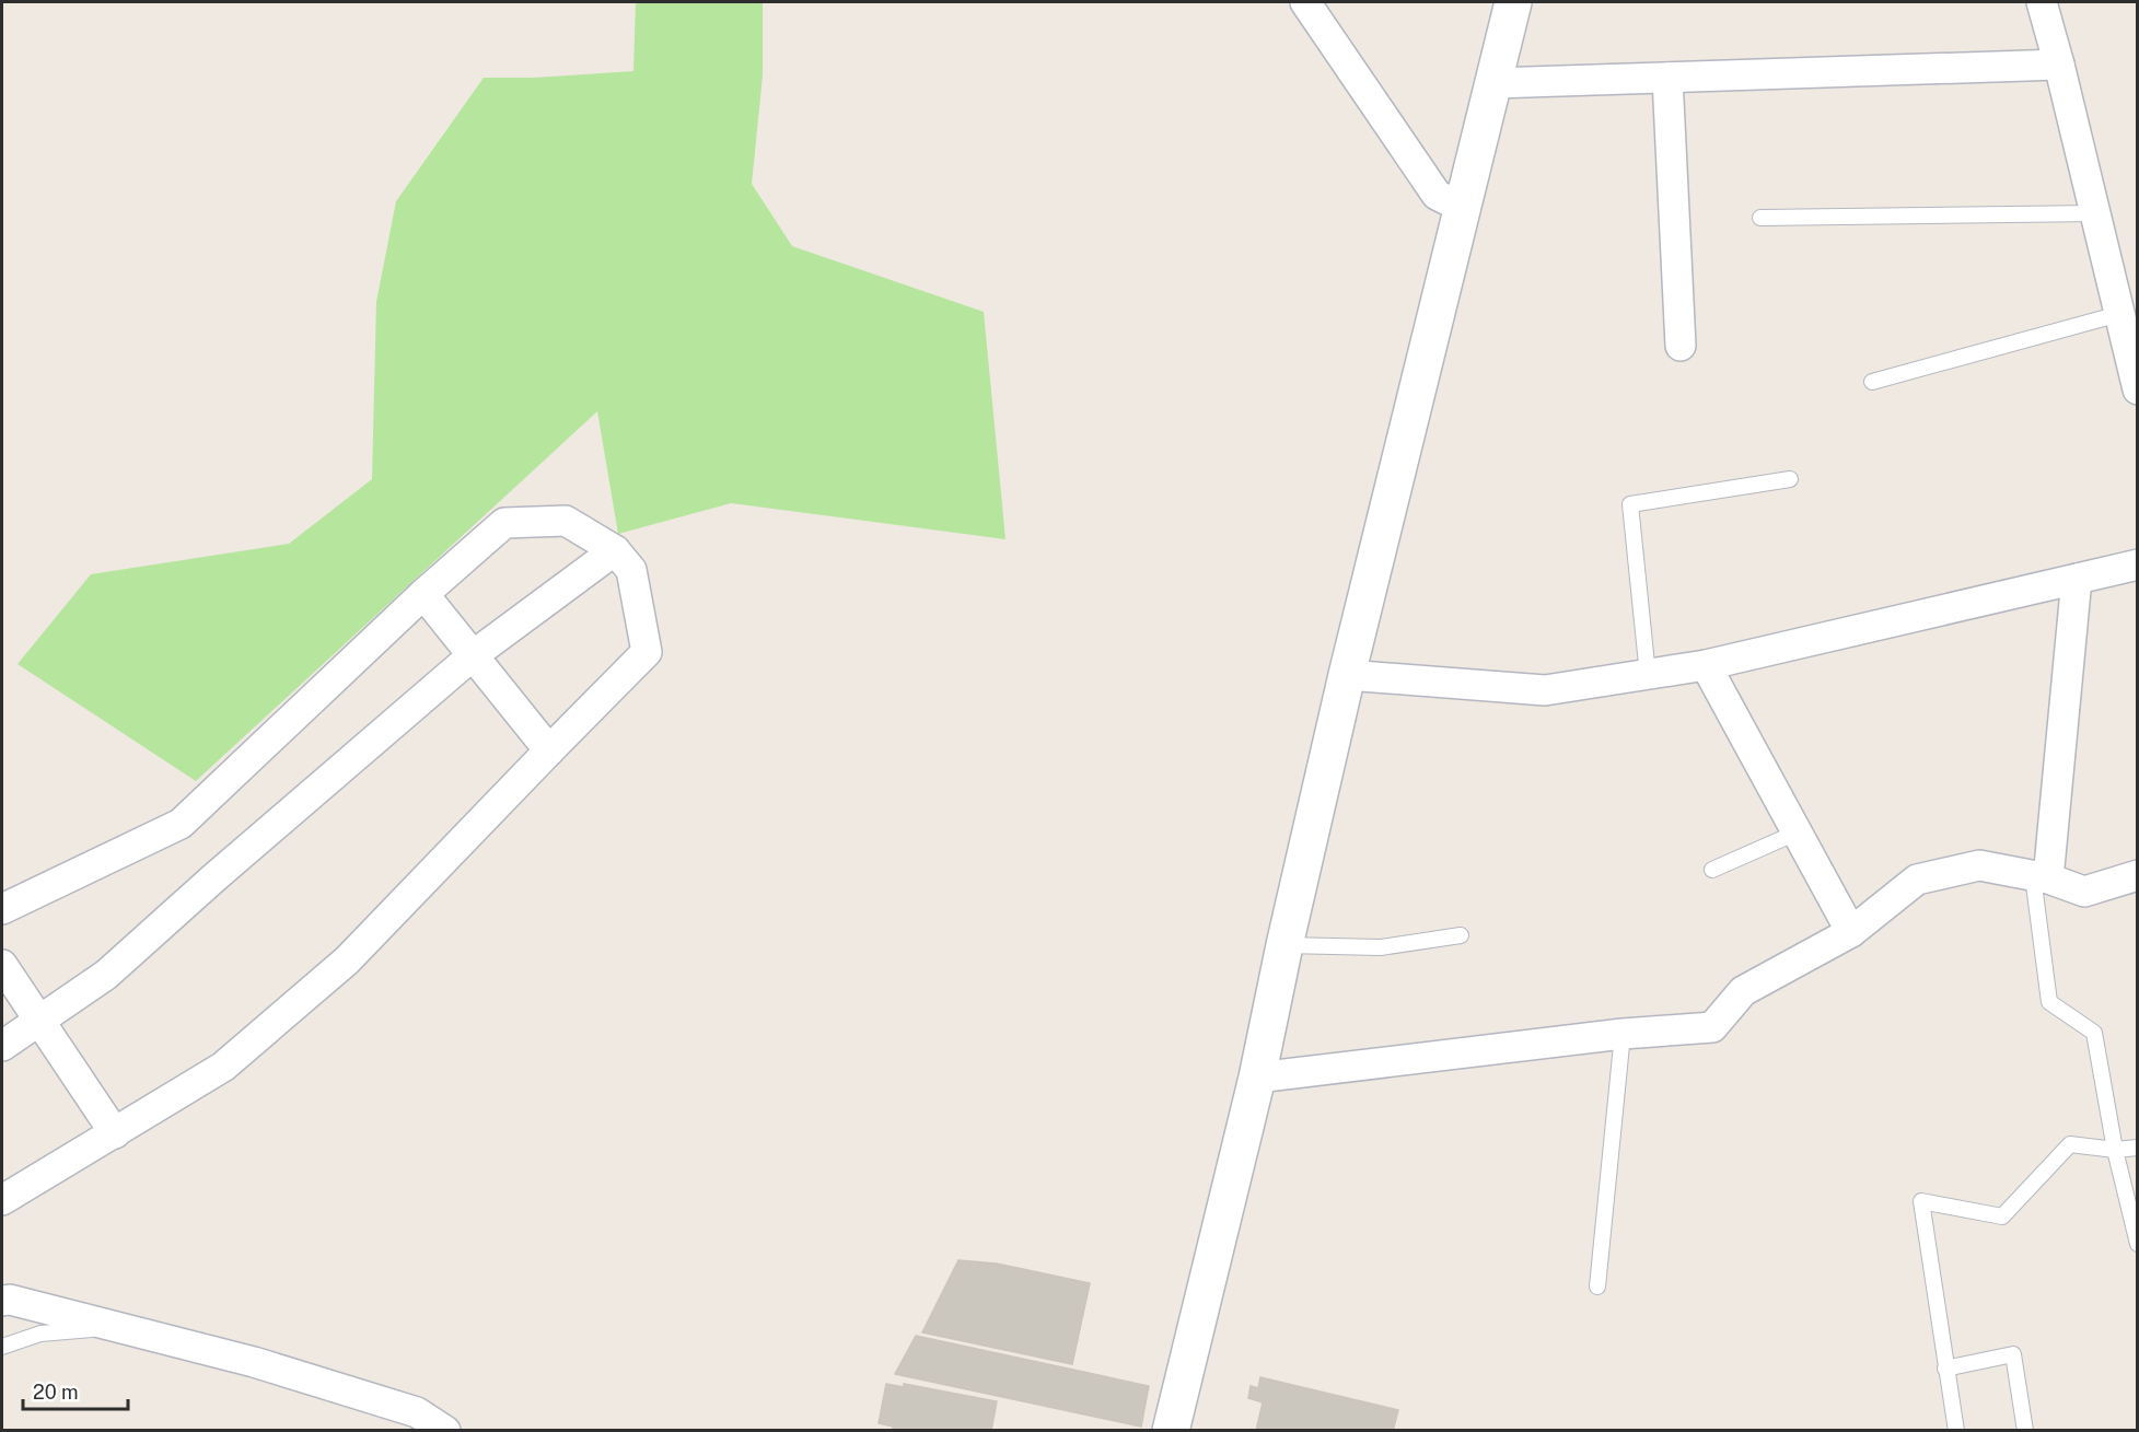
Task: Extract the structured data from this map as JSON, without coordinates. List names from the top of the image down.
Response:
{
  "scale_bar": "20 m"
}
